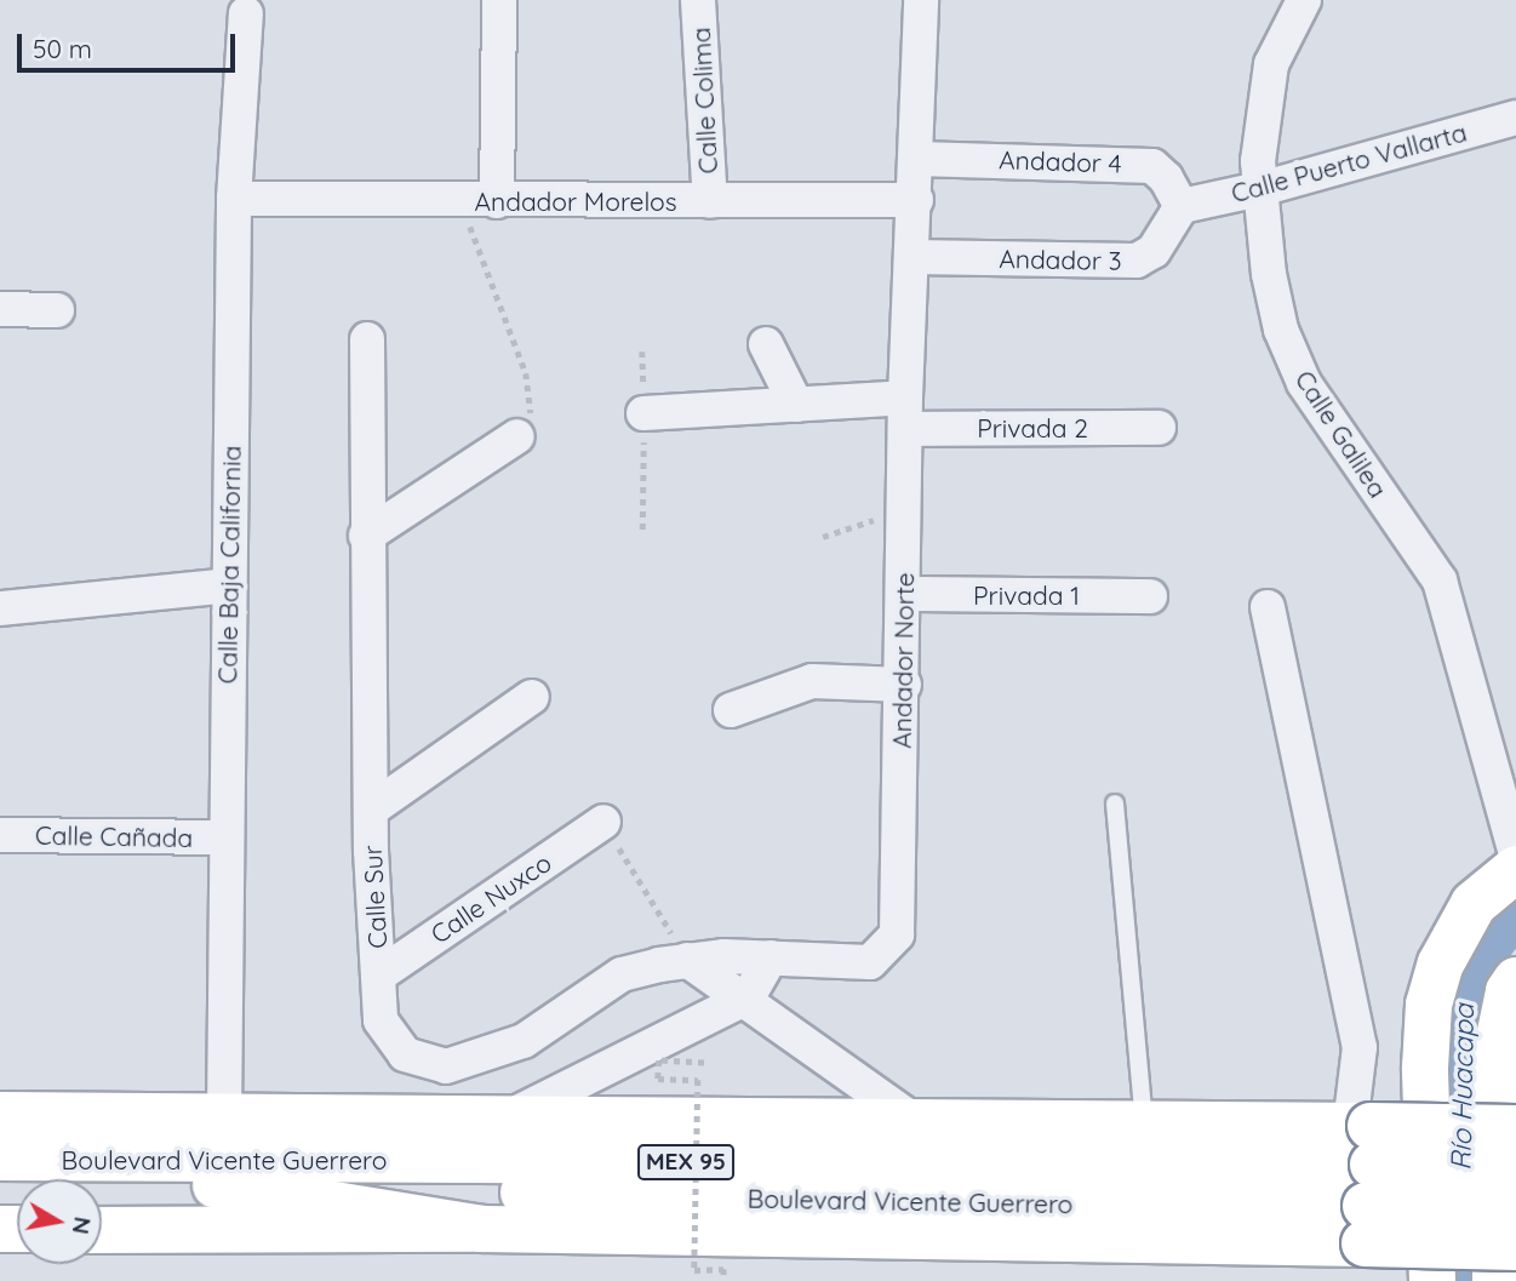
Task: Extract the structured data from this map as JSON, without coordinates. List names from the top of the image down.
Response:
{
  "streets": {
    "main road": ["Boulevard Vicente Guerrero", "MEX 95"],
    "street": [
      "Calle Colima",
      "Andador 4",
      "Calle Puerto Vallarta",
      "Andador Morelos",
      "Andador 3",
      "Privada 2",
      "Calle Galilea",
      "Calle Baja California",
      "Privada 1",
      "Andador Norte",
      "Calle Cañada",
      "Calle Sur",
      "Calle Nuxco"
    ]
  },
  "crossings": [
    ["Calle Colima", "Andador Morelos"],
    ["Andador 4", "Calle Puerto Vallarta"],
    ["Andador 4", "Andador 3"],
    ["Andador 4", "Andador Norte"],
    ["Calle Puerto Vallarta", "Andador 3"],
    ["Calle Puerto Vallarta", "Calle Galilea"],
    ["Andador Morelos", "Calle Baja California"],
    ["Andador Morelos", "Andador Norte"],
    ["Andador 3", "Andador Norte"],
    ["Privada 2", "Andador Norte"],
    ["Calle Baja California", "Calle Cañada"],
    ["Calle Baja California", "Boulevard Vicente Guerrero"],
    ["Privada 1", "Andador Norte"],
    ["Andador Norte", "Calle Sur"],
    ["Calle Sur", "Calle Nuxco"]
  ],
  "water": ["Río Huacapa"],
  "scale_bar": "50 m",
  "north": "right"
}
